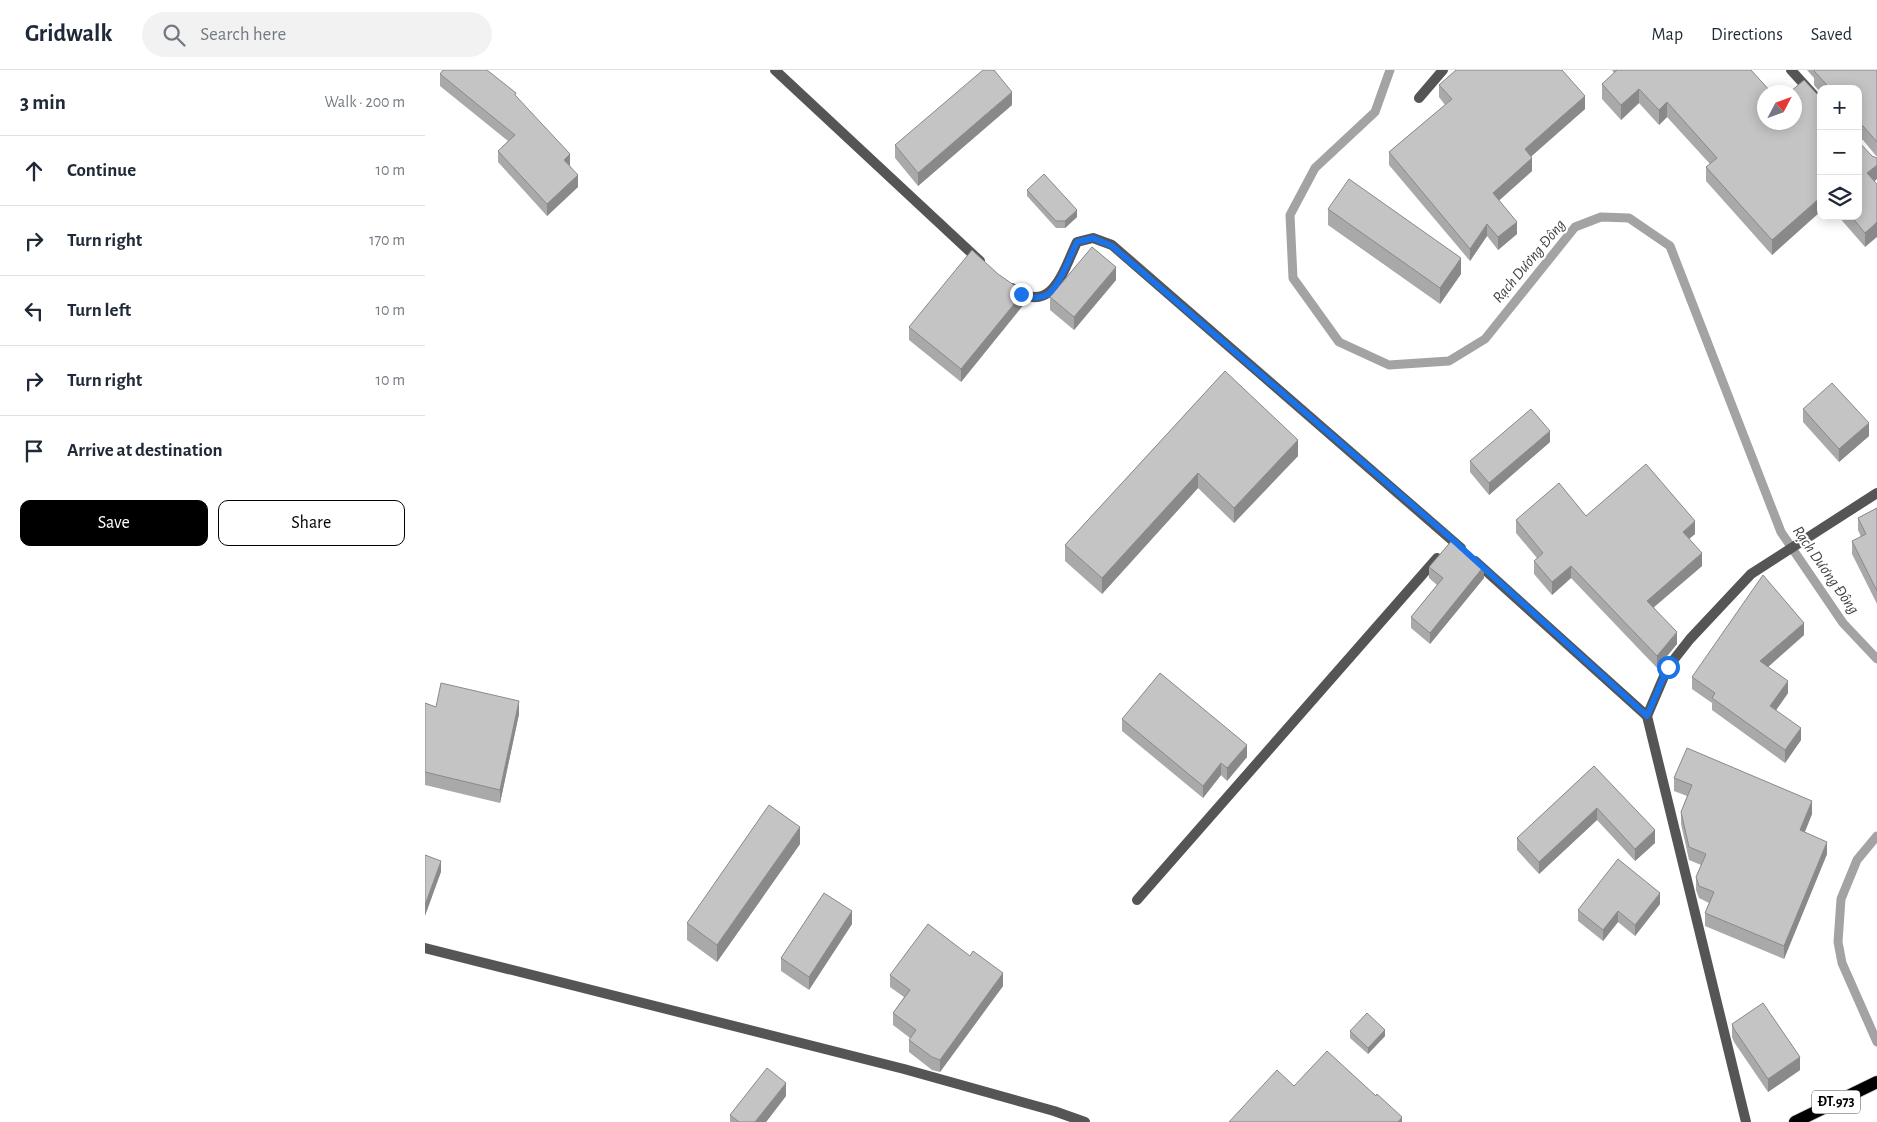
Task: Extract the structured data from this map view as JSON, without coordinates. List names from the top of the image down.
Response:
{
  "streets": {
    "main road": ["ĐT.973"]
  },
  "water": ["Rạch Dương Đông"],
  "north": "top right",
  "page": {
    "header": "Gridwalk",
    "search": "Search here",
    "nav": ["Map", "Directions", "Saved"],
    "heading": ["3 min", "Walk · 200 m"],
    "map_buttons": ["+", "−"],
    "list": [
      ["Continue", "10 m"],
      ["Turn right", "170 m"],
      ["Turn left", "10 m"],
      ["Turn right", "10 m"],
      "Arrive at destination"
    ],
    "buttons": ["Save", "Share"]
  }
}
